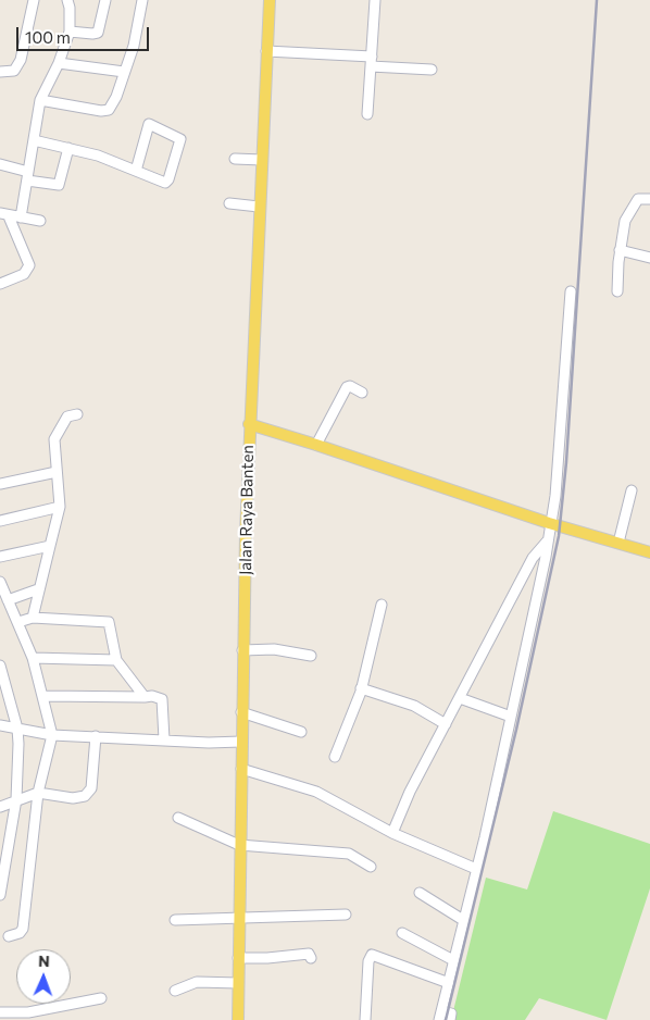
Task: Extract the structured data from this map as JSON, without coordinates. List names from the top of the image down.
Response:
{
  "streets": {
    "main road": ["Jalan Raya Banten"]
  },
  "scale_bar": "100 m",
  "north": "top"
}
